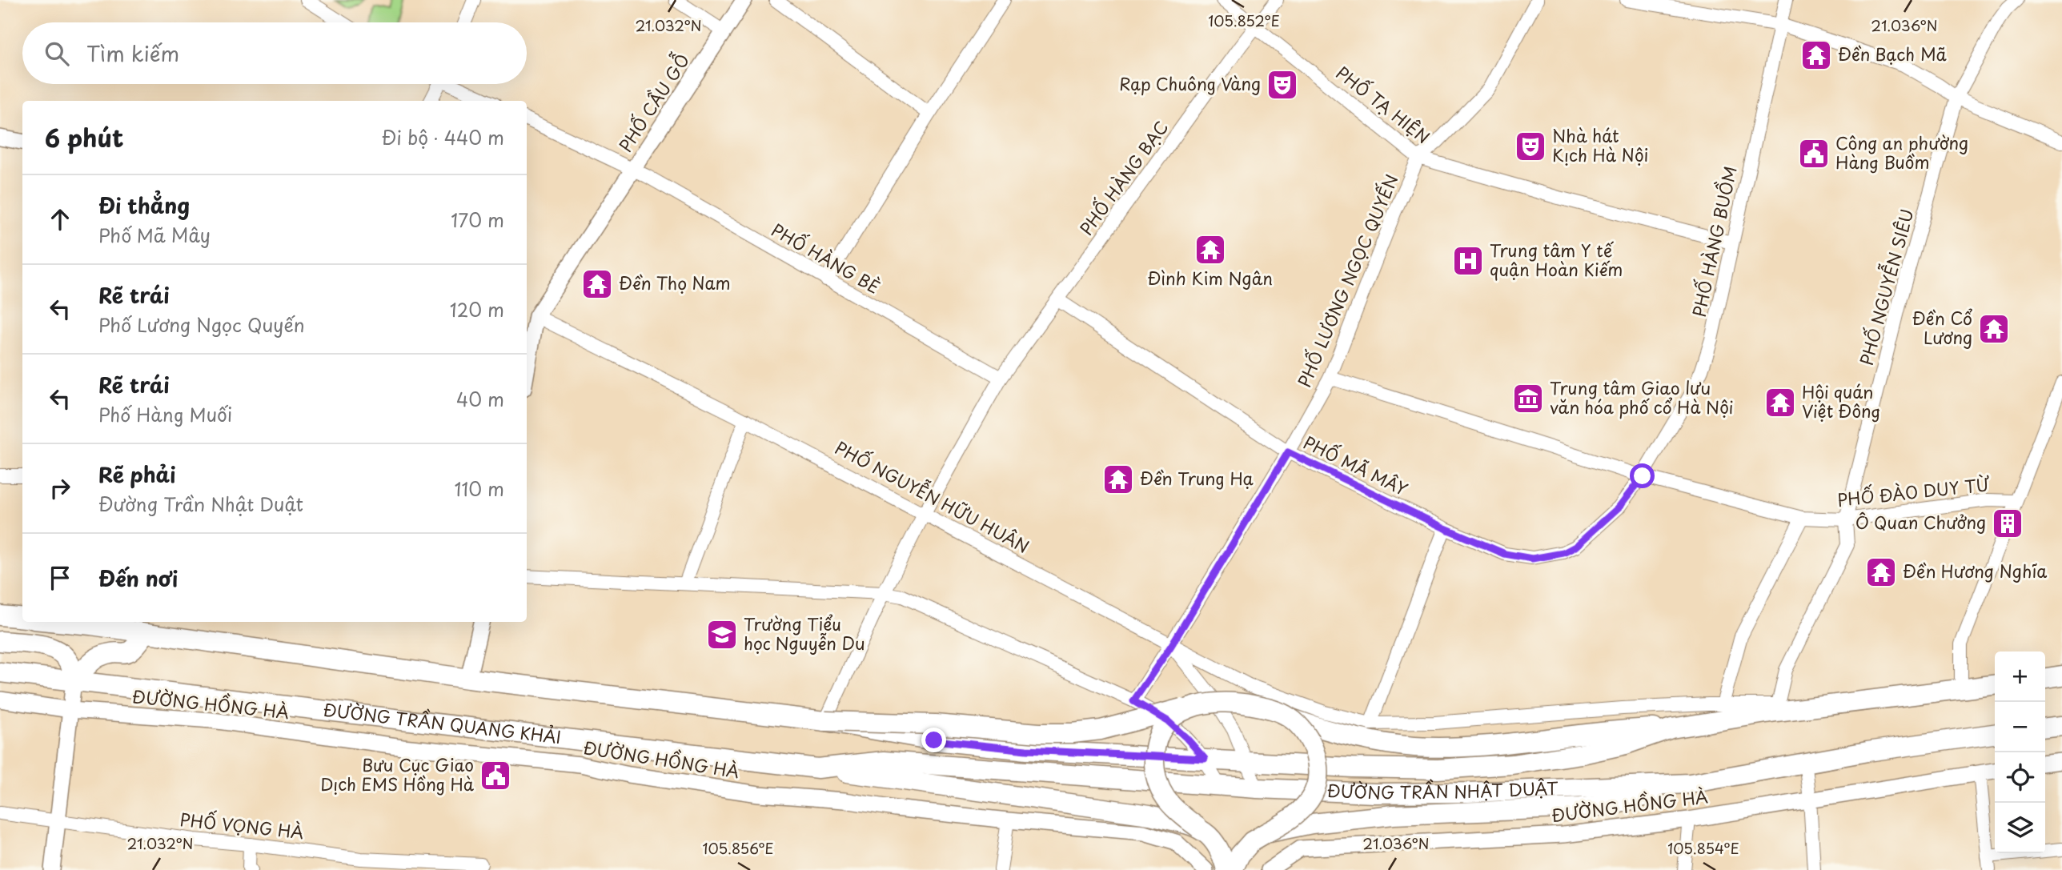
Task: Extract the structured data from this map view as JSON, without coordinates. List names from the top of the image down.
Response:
{
  "streets": {
    "main road": ["ĐƯỜNG TRẦN QUANG KHẢI", "ĐƯỜNG TRẦN NHẬT DUẬT"],
    "street": [
      "PHỐ CẦU GỖ",
      "PHỐ TẠ HIỆN",
      "PHỐ HÀNG BẠC",
      "PHỐ HÀNG BUỒM",
      "PHỐ HÀNG BÈ",
      "PHỐ LƯƠNG NGỌC QUYẾN",
      "PHỐ NGUYỄN SIÊU",
      "PHỐ MÃ MÂY",
      "PHỐ ĐÀO DUY TỪ",
      "PHỐ NGUYỄN HỮU HUÂN",
      "ĐƯỜNG HỒNG HÀ",
      "PHỐ VỌNG HÀ"
    ]
  },
  "crossings": [
    ["PHỐ CẦU GỖ", "PHỐ HÀNG BÈ"],
    ["PHỐ CẦU GỖ", "PHỐ NGUYỄN HỮU HUÂN"],
    ["PHỐ TẠ HIỆN", "PHỐ HÀNG BẠC"],
    ["PHỐ TẠ HIỆN", "PHỐ HÀNG BUỒM"],
    ["PHỐ TẠ HIỆN", "PHỐ LƯƠNG NGỌC QUYẾN"],
    ["PHỐ HÀNG BẠC", "PHỐ HÀNG BÈ"],
    ["PHỐ HÀNG BẠC", "PHỐ MÃ MÂY"],
    ["PHỐ HÀNG BẠC", "PHỐ NGUYỄN HỮU HUÂN"],
    ["PHỐ HÀNG BẠC", "ĐƯỜNG TRẦN NHẬT DUẬT"],
    ["PHỐ HÀNG BUỒM", "PHỐ MÃ MÂY"],
    ["PHỐ HÀNG BUỒM", "PHỐ ĐÀO DUY TỪ"],
    ["PHỐ LƯƠNG NGỌC QUYẾN", "PHỐ MÃ MÂY"],
    ["PHỐ LƯƠNG NGỌC QUYẾN", "PHỐ ĐÀO DUY TỪ"],
    ["PHỐ LƯƠNG NGỌC QUYẾN", "PHỐ NGUYỄN HỮU HUÂN"],
    ["PHỐ LƯƠNG NGỌC QUYẾN", "ĐƯỜNG TRẦN NHẬT DUẬT"],
    ["PHỐ NGUYỄN SIÊU", "PHỐ ĐÀO DUY TỪ"],
    ["PHỐ NGUYỄN SIÊU", "ĐƯỜNG TRẦN NHẬT DUẬT"],
    ["PHỐ MÃ MÂY", "PHỐ ĐÀO DUY TỪ"],
    ["PHỐ NGUYỄN HỮU HUÂN", "ĐƯỜNG TRẦN NHẬT DUẬT"],
    ["ĐƯỜNG TRẦN QUANG KHẢI", "ĐƯỜNG TRẦN NHẬT DUẬT"]
  ],
  "places": {
    "temple": [
      "Đền Bạch Mã",
      "Đình Kim Ngân",
      "Đền Thọ Nam",
      "Đền Cổ Lương",
      "Hội quán Việt Đông",
      "Đền Trung Hạ",
      "Đền Hương Nghĩa"
    ],
    "theatre": ["Rạp Chuông Vàng", "Nhà hát Kịch Hà Nội"],
    "public building": ["Công an phường Hàng Buồm", "Bưu Cục Giao Dịch EMS Hồng Hà"],
    "hospital": ["Trung tâm Y tế quận Hoàn Kiếm"],
    "museum": ["Trung tâm Giao lưu văn hóa phố cổ Hà Nội"],
    "building": ["Ô Quan Chưởng"],
    "school or university": ["Trường Tiểu học Nguyễn Du"]
  },
  "page": {
    "search": "Tìm kiếm",
    "heading": ["6 phút", "Đi bộ · 440 m"],
    "list": [
      ["Đi thẳng", "Phố Mã Mây", "170 m"],
      ["Rẽ trái", "Phố Lương Ngọc Quyến", "120 m"],
      ["Rẽ trái", "Phố Hàng Muối", "40 m"],
      ["Rẽ phải", "Đường Trần Nhật Duật", "110 m"],
      "Đến nơi"
    ],
    "map_buttons": ["+", "−"]
  },
  "coordinates": [
    "105.852°E",
    "21.032°N",
    "21.036°N",
    "105.856°E",
    "105.854°E"
  ]
}
